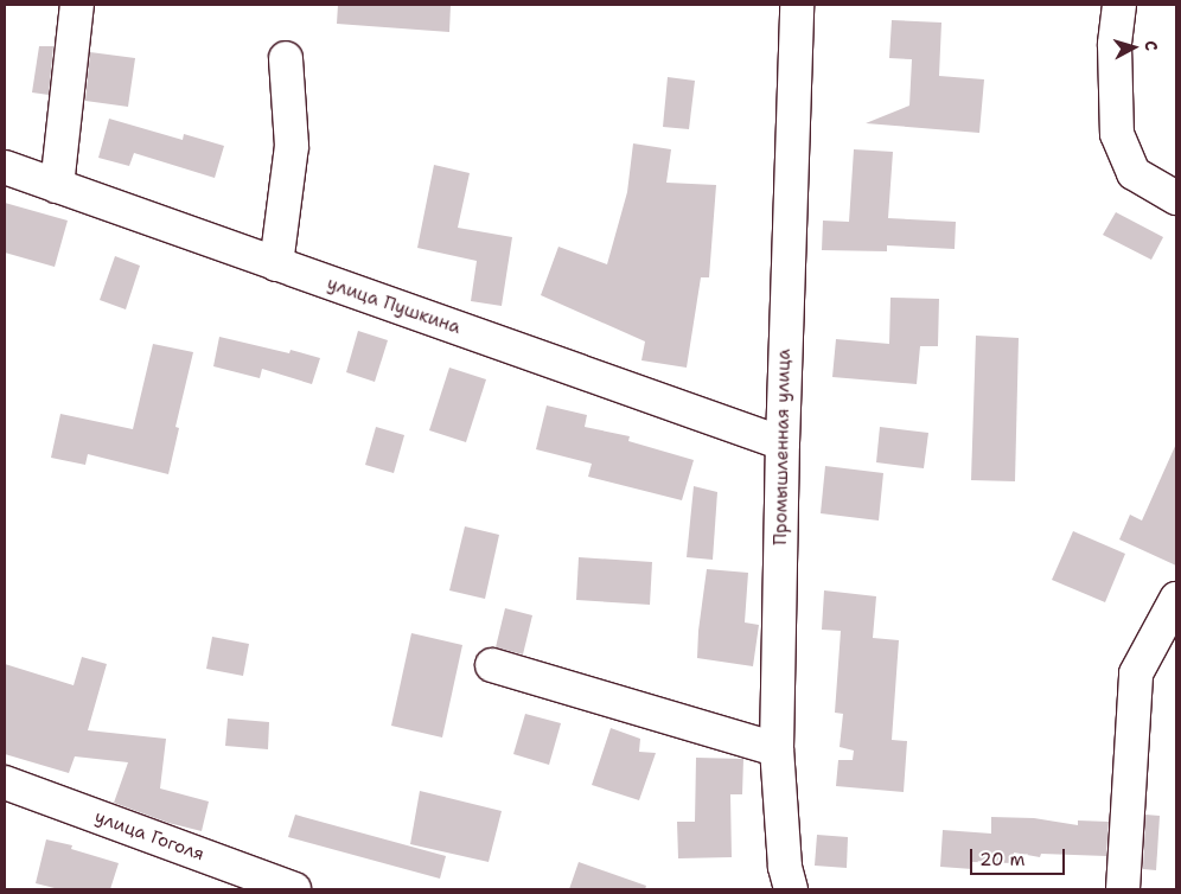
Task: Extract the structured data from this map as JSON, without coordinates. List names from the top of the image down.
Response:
{
  "streets": {
    "street": ["улица Пушкина", "Промышленная улица", "улица Гоголя"]
  },
  "crossings": [
    ["улица Пушкина", "Промышленная улица"]
  ],
  "scale_bar": "20 m",
  "north": "right"
}
